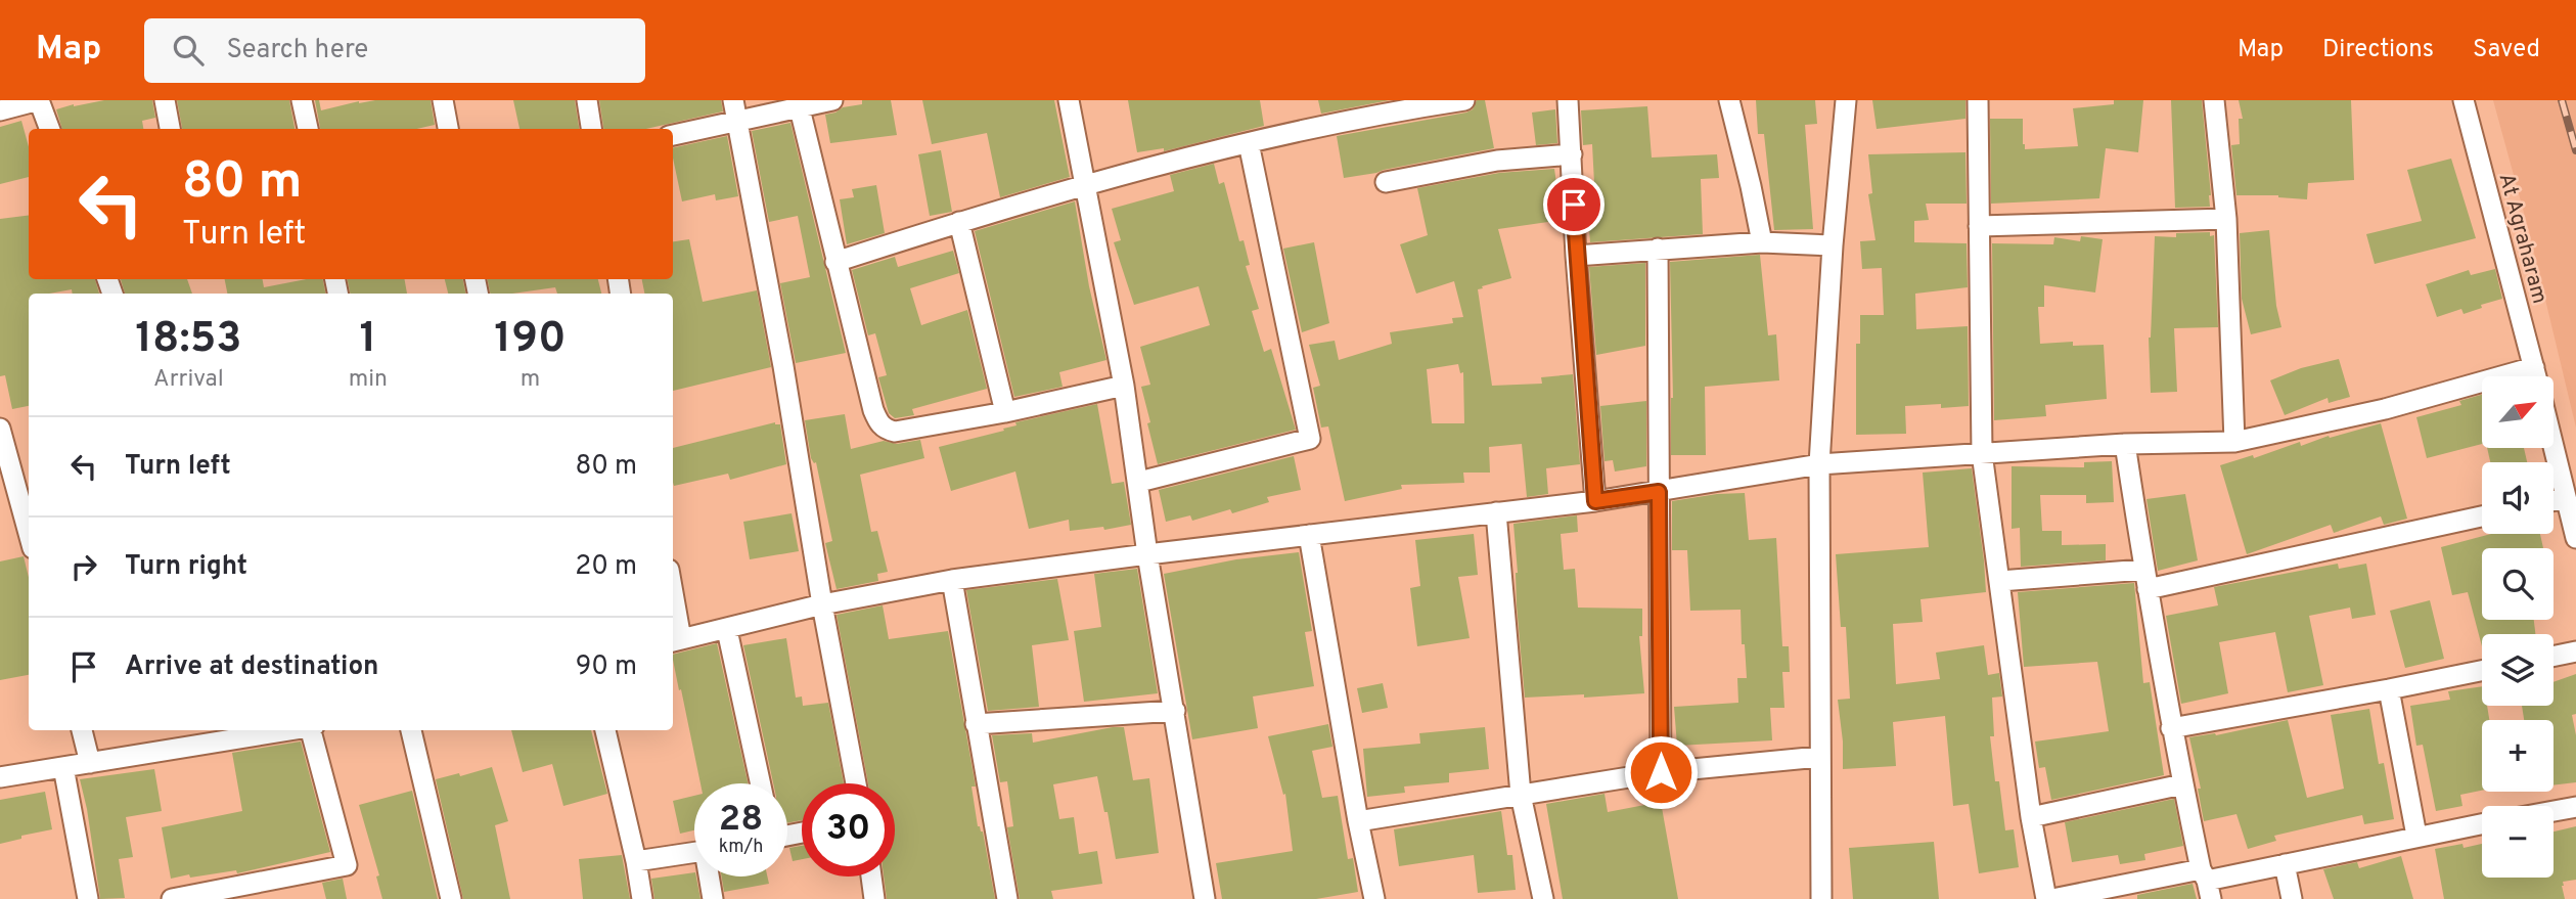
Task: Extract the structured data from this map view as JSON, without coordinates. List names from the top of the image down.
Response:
{
  "streets": {
    "street": ["At Agraharam"]
  },
  "north": "top right",
  "page": {
    "header": "Map",
    "search": "Search here",
    "nav": ["Map", "Directions", "Saved"],
    "turn": ["80 m", "Turn left"],
    "eta": [
      "18:53",
      "Arrival",
      "1",
      "min",
      "190",
      "m"
    ],
    "map_buttons": ["+", "−"],
    "list": [
      {
        "name": "Turn left",
        "value": "80 m"
      },
      {
        "name": "Turn right",
        "value": "20 m"
      },
      {
        "name": "Arrive at destination",
        "value": "90 m"
      }
    ],
    "speed": "28 km/h",
    "limit": "30"
  }
}
